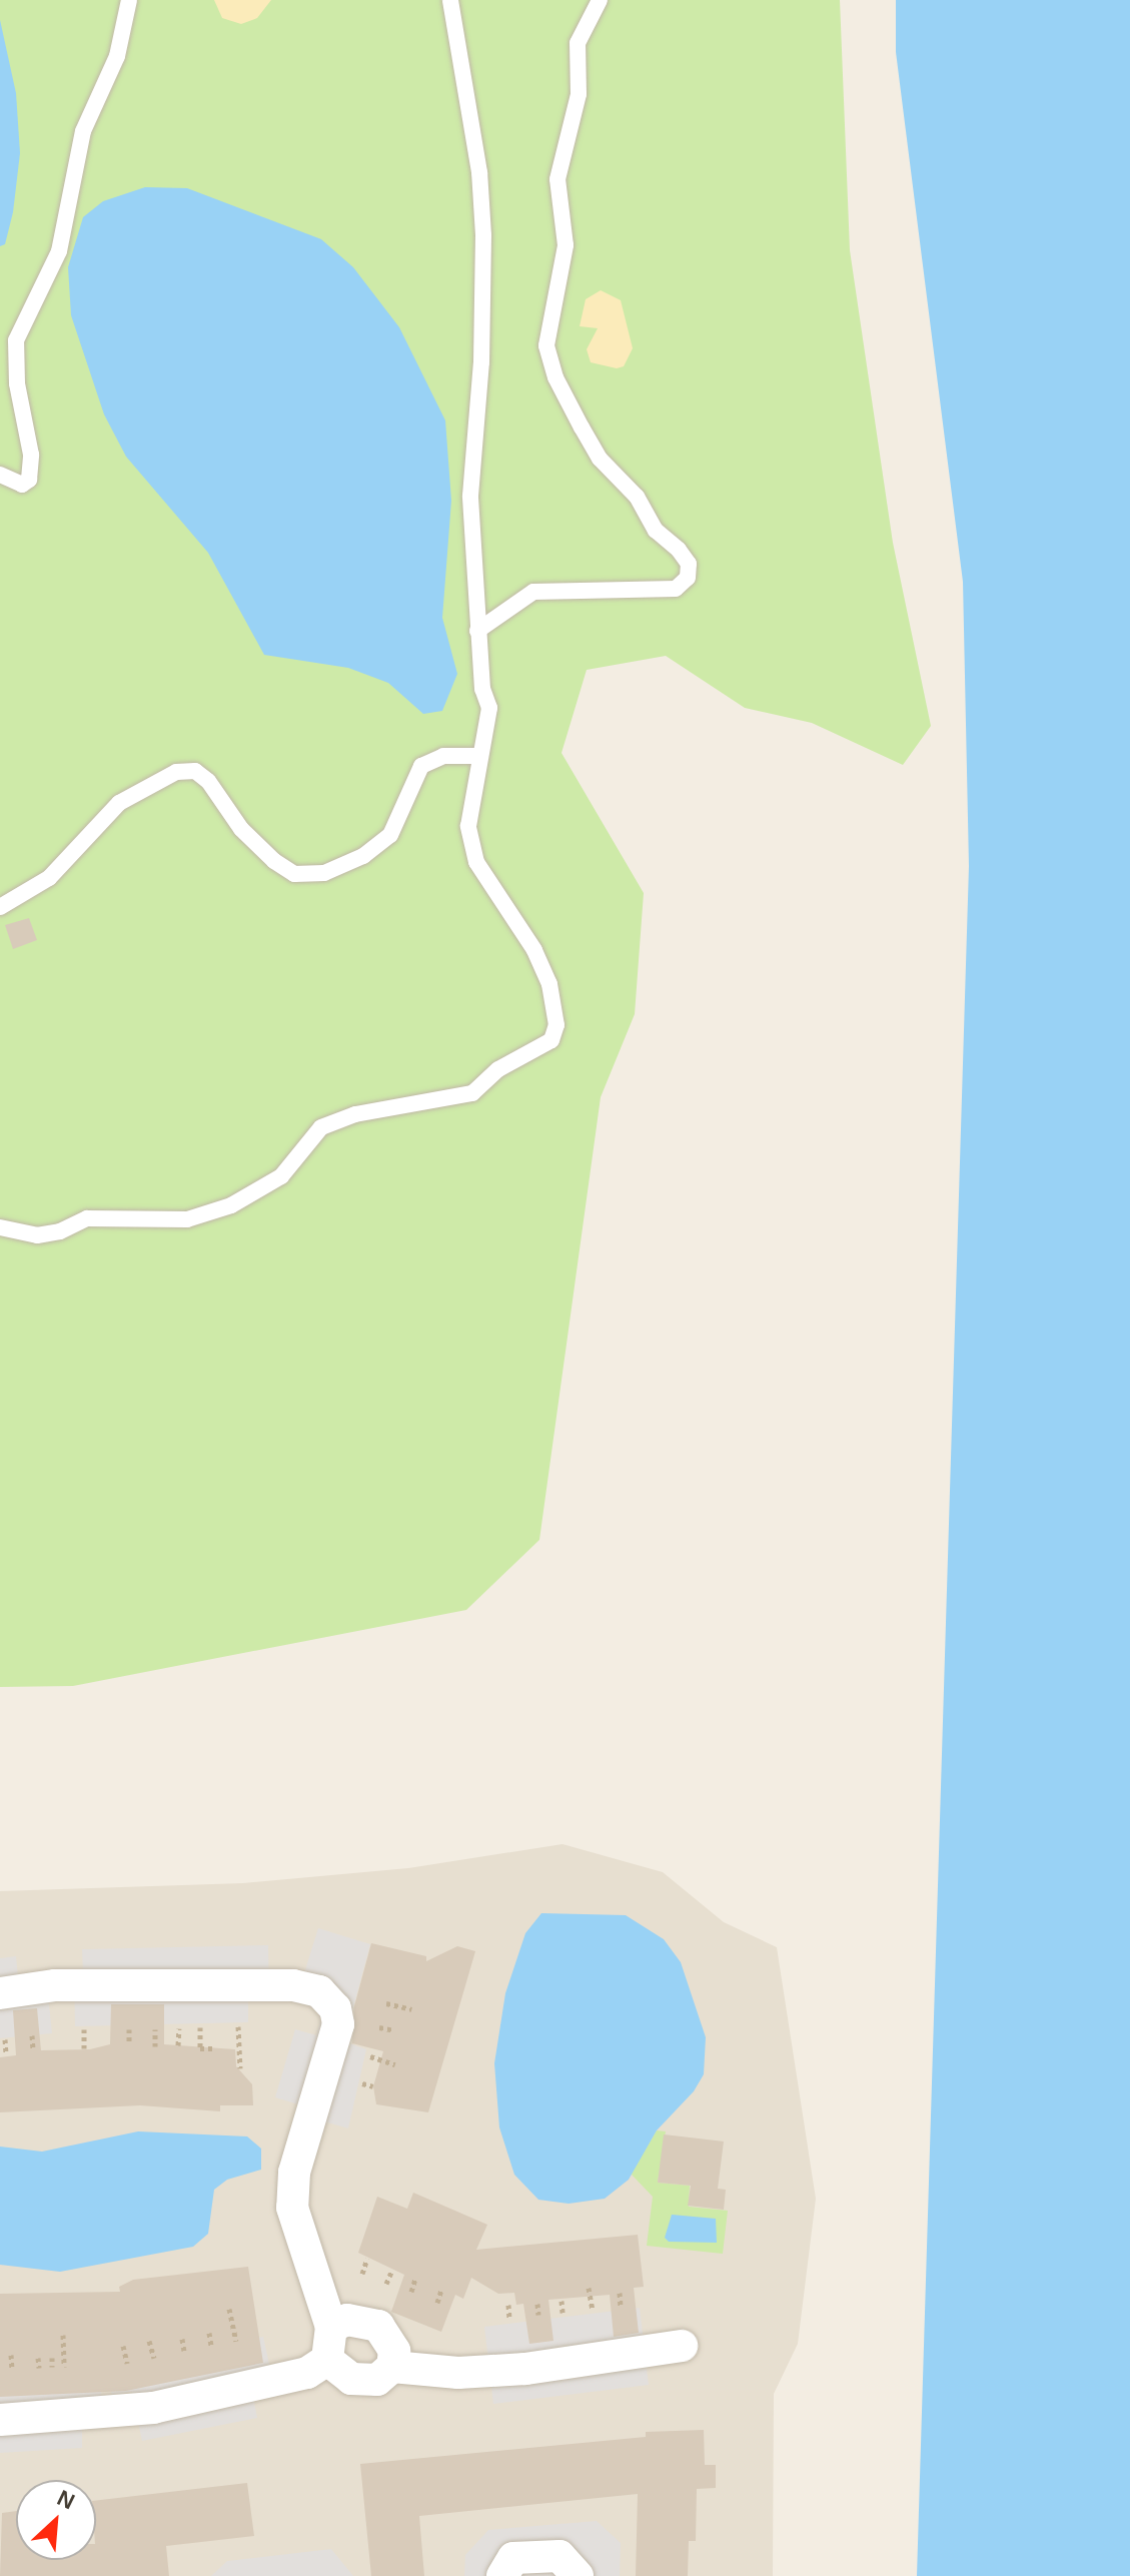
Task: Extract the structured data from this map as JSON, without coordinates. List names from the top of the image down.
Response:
{
  "north": "top right"
}
